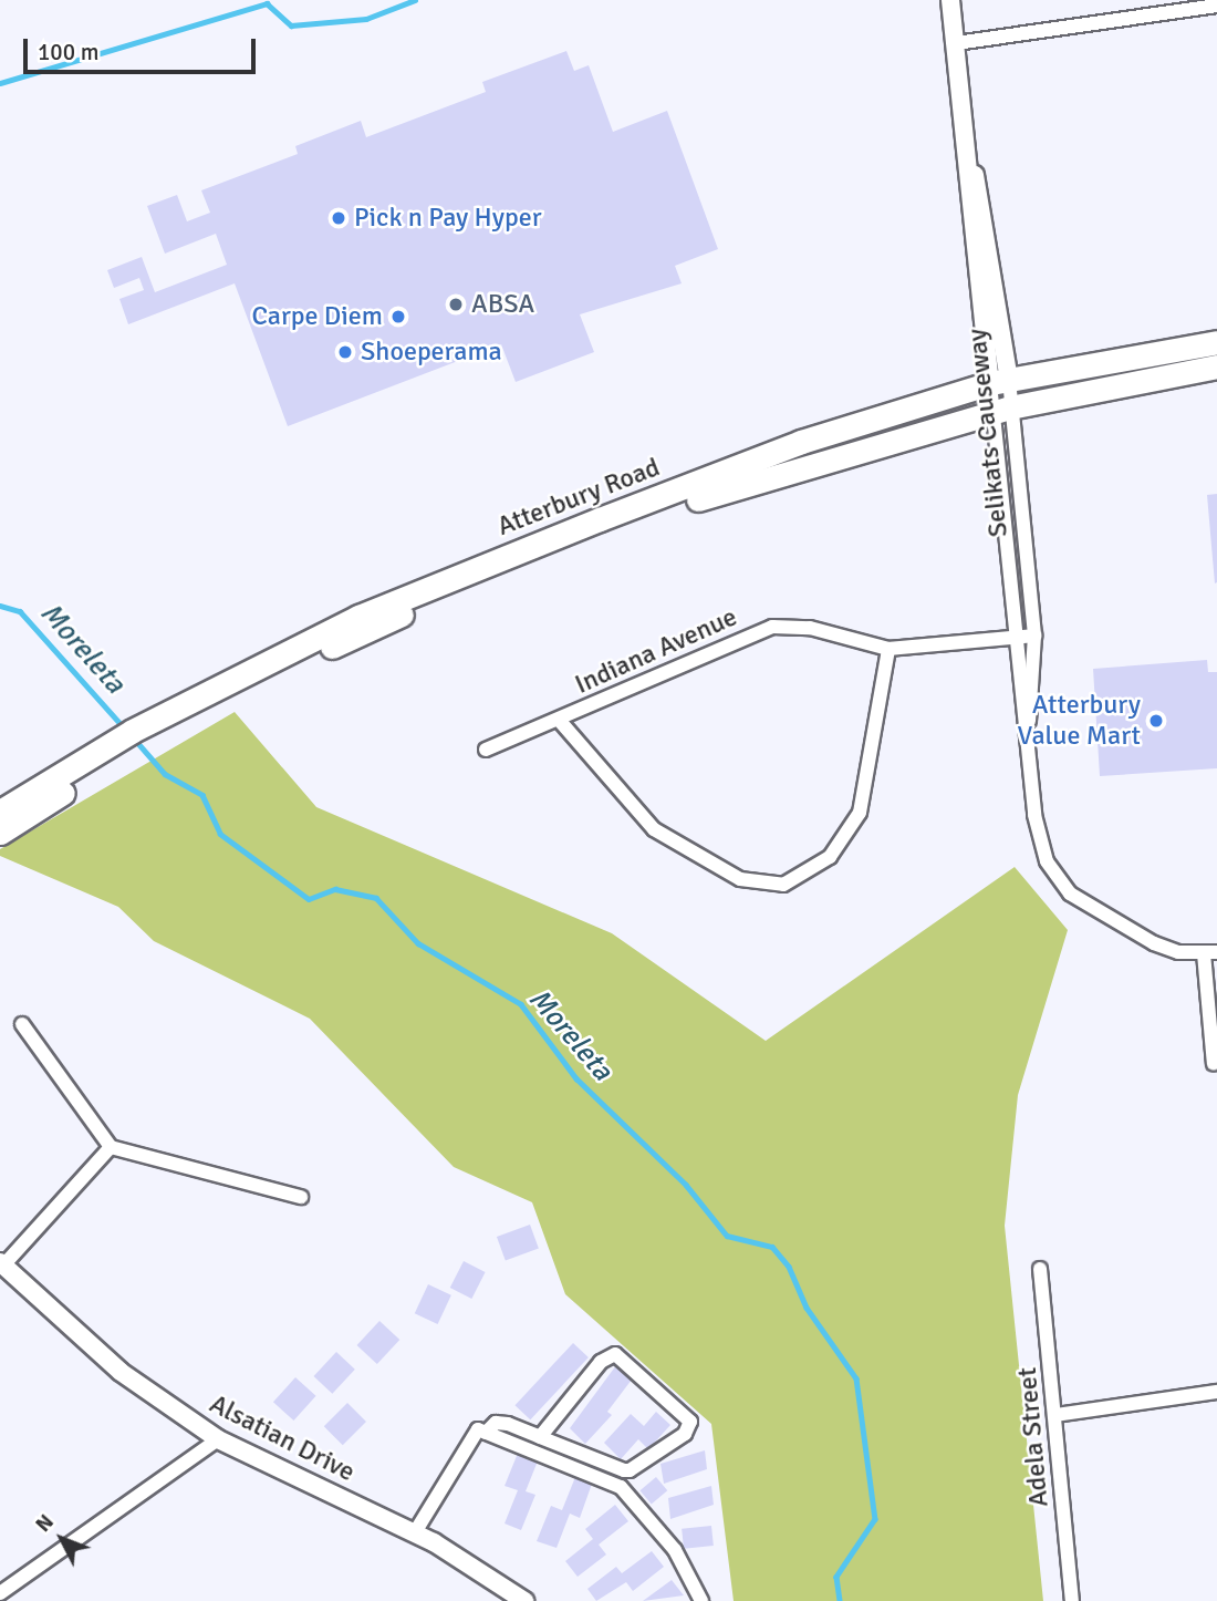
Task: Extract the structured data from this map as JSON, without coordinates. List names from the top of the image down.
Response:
{
  "streets": {
    "main road": ["Atterbury Road"],
    "street": [
      "Selikats Causeway",
      "Indiana Avenue",
      "Adela Street",
      "Alsatian Drive"
    ]
  },
  "crossings": [
    ["Selikats Causeway", "Atterbury Road"],
    ["Selikats Causeway", "Indiana Avenue"]
  ],
  "water": ["Moreleta"],
  "places": [
    "Pick n Pay Hyper",
    "ABSA",
    "Carpe Diem",
    "Shoeperama",
    "Atterbury Value Mart"
  ],
  "scale_bar": "100 m",
  "north": "top left"
}
